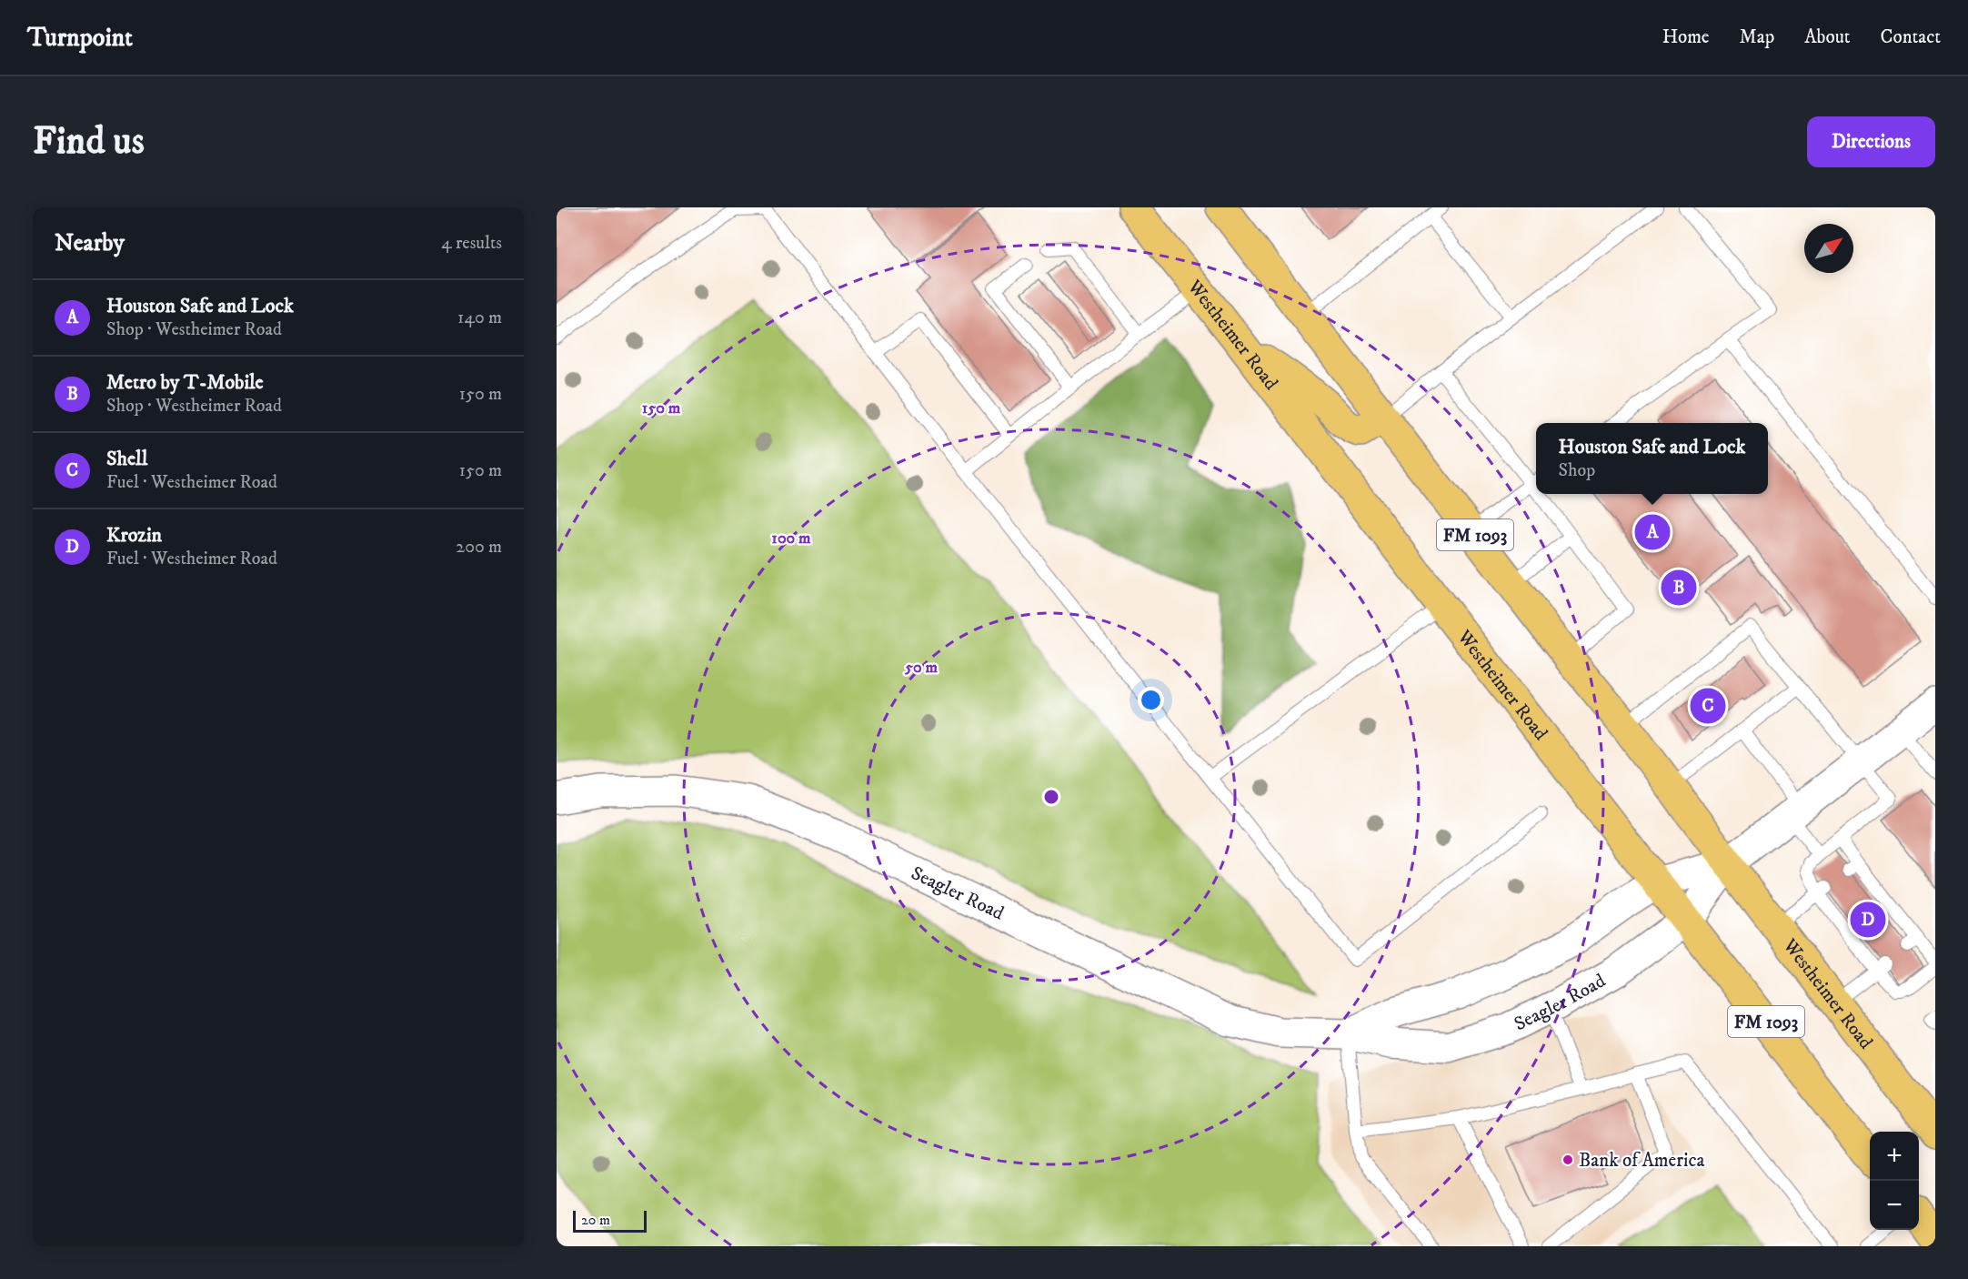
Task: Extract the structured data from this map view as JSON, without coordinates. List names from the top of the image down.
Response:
{
  "streets": {
    "main road": ["Westheimer Road", "FM 1093"],
    "street": ["Seagler Road"]
  },
  "crossings": [
    ["Westheimer Road", "Seagler Road"]
  ],
  "places": ["Bank of America"],
  "scale_bar": "20 m",
  "north": "top right",
  "page": {
    "header": "Turnpoint",
    "nav": [
      "Home",
      "Map",
      "About",
      "Contact"
    ],
    "buttons": "Directions",
    "title": "Find us",
    "heading": ["Nearby", "4 results"],
    "list": [
      {
        "mark": "A",
        "name": "Houston Safe and Lock",
        "note": "Shop · Westheimer Road",
        "value": "140 m"
      },
      {
        "mark": "B",
        "name": "Metro by T-Mobile",
        "note": "Shop · Westheimer Road",
        "value": "150 m"
      },
      {
        "mark": "C",
        "name": "Shell",
        "note": "Fuel · Westheimer Road",
        "value": "150 m"
      },
      {
        "mark": "D",
        "name": "Krozin",
        "note": "Fuel · Westheimer Road",
        "value": "200 m"
      }
    ],
    "popup": ["Houston Safe and Lock", "Shop"],
    "pins": [
      "A",
      "B",
      "C",
      "D"
    ],
    "map_buttons": ["+", "−"],
    "scale": "20 m"
  },
  "rings": ["150 m", "100 m", "50 m"]
}
